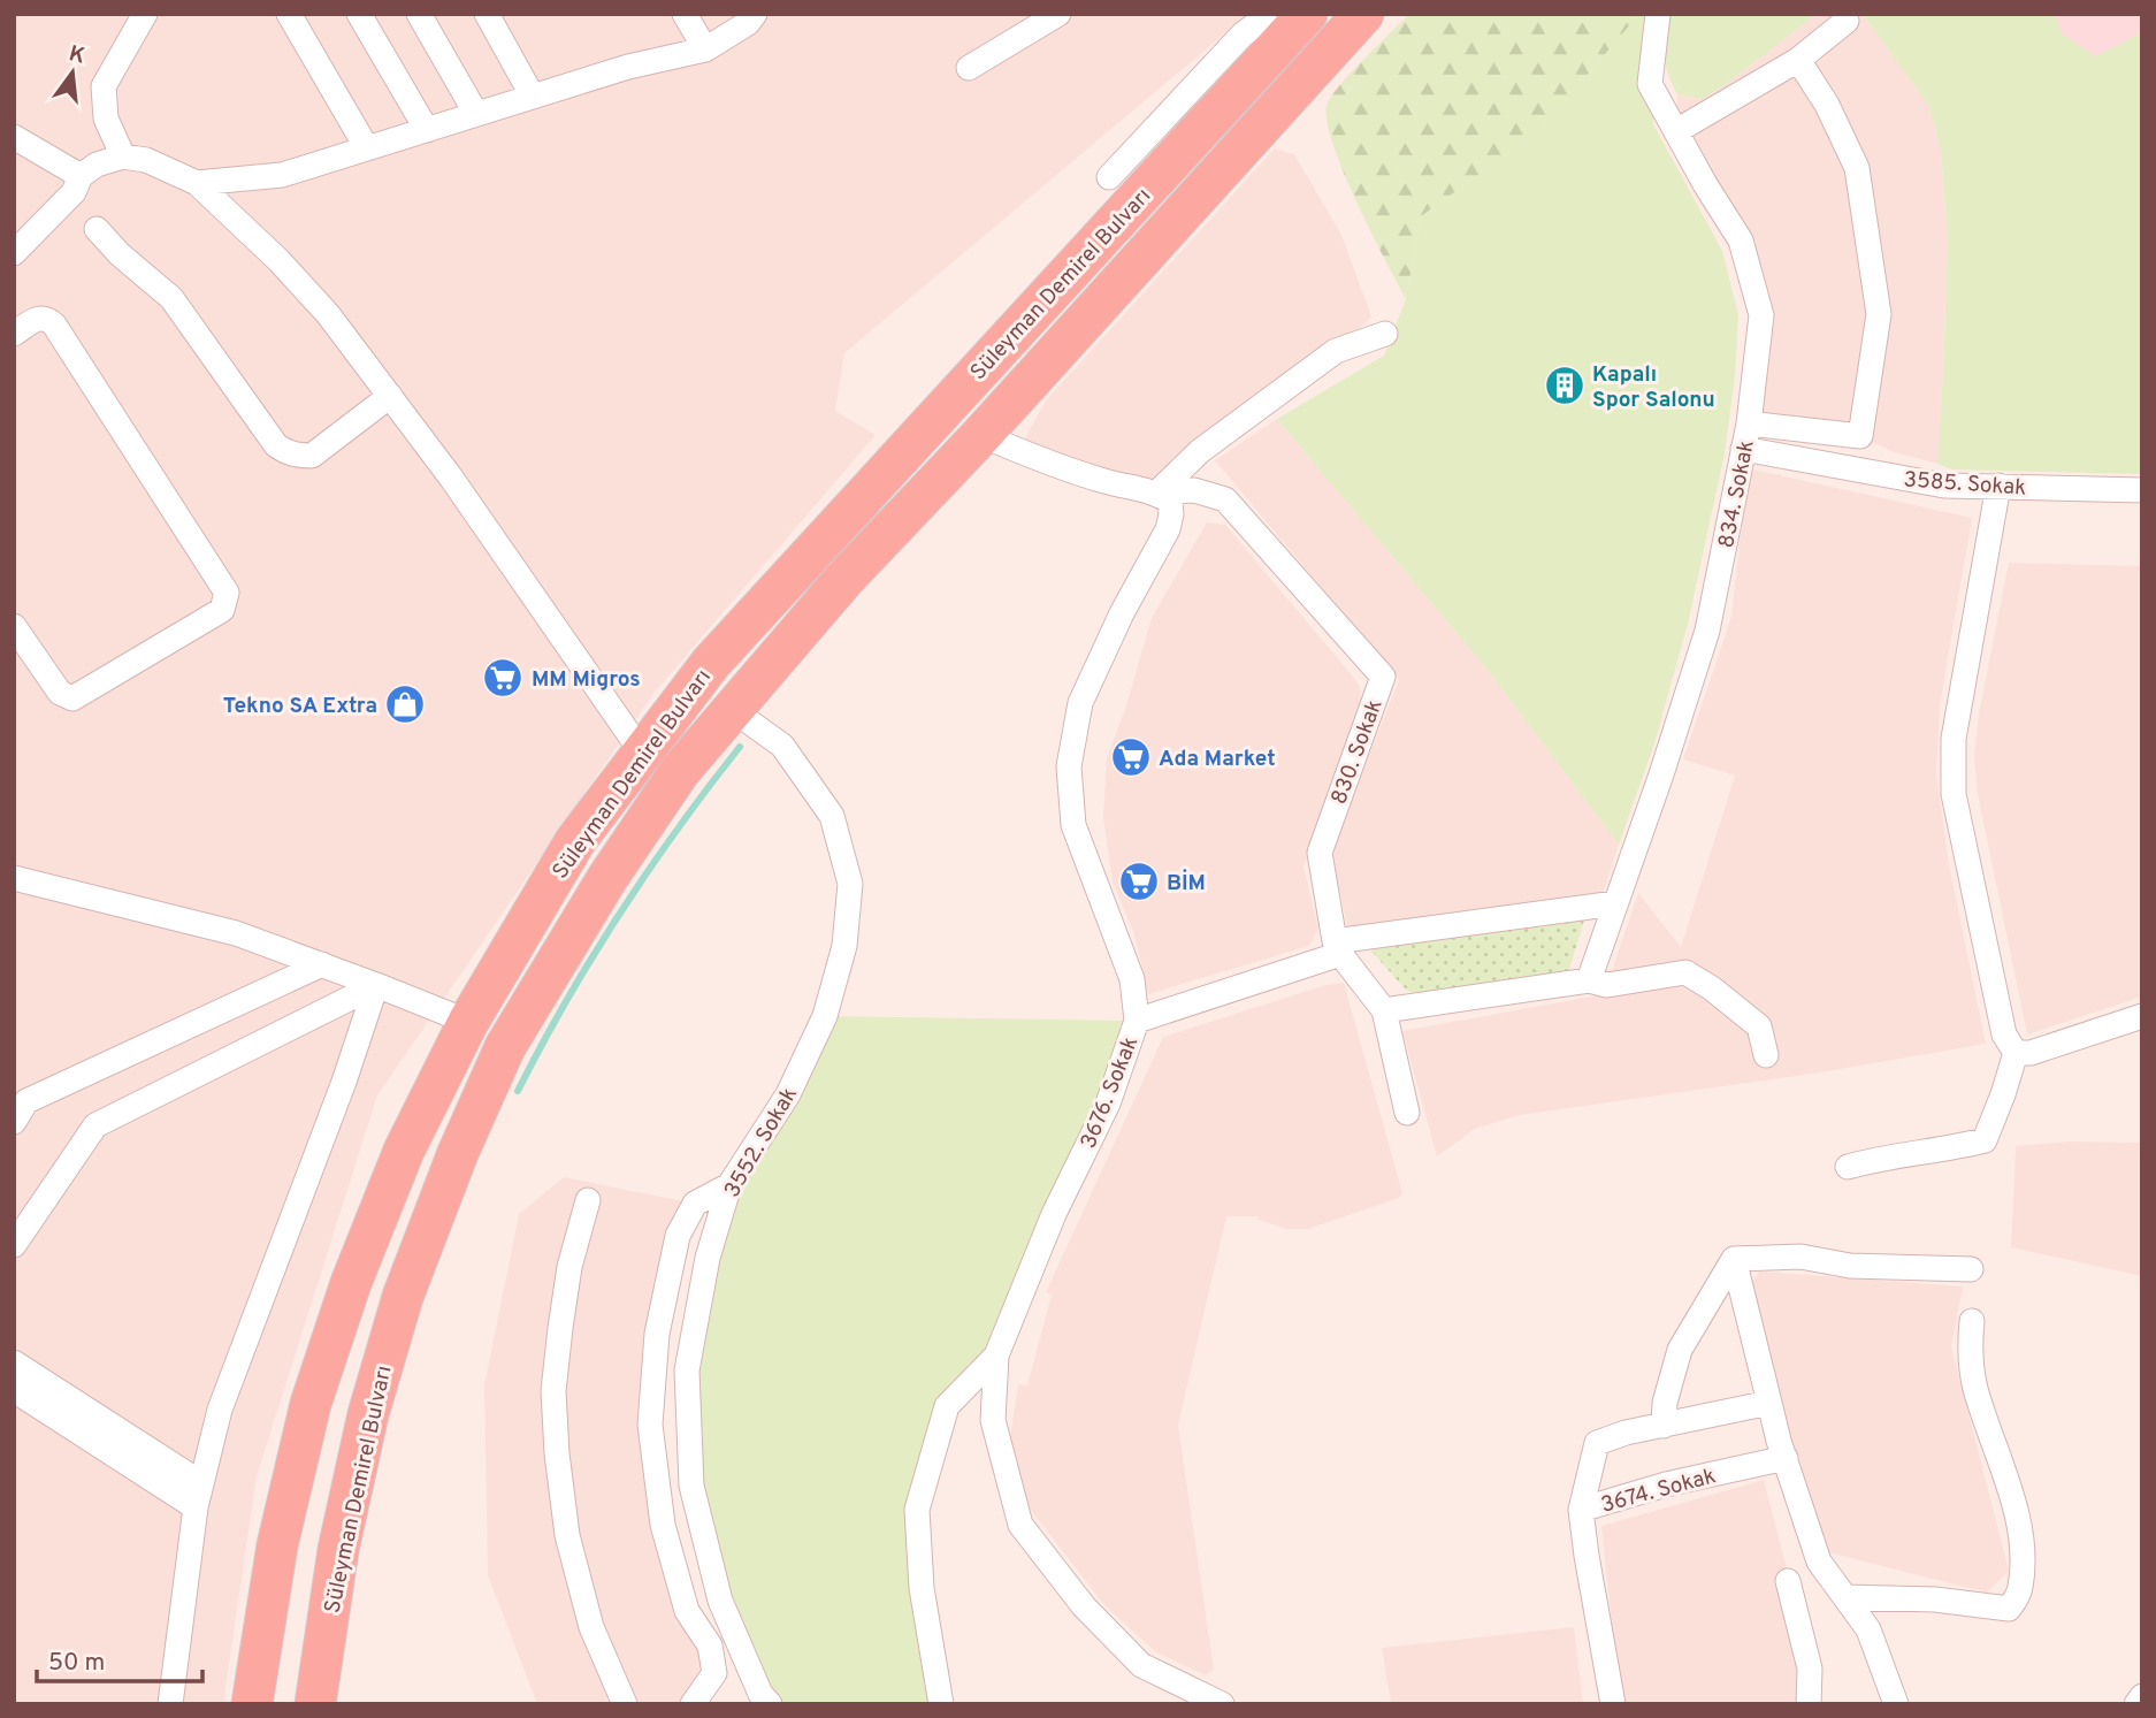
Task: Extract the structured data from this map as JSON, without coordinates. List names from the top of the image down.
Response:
{
  "streets": {
    "highway": ["Süleyman Demirel Bulvarı"],
    "street": [
      "3585. Sokak",
      "834. Sokak",
      "830. Sokak",
      "3676. Sokak",
      "3552. Sokak",
      "3674. Sokak"
    ]
  },
  "crossings": [
    ["Süleyman Demirel Bulvarı", "3552. Sokak"],
    ["3585. Sokak", "834. Sokak"],
    ["830. Sokak", "3676. Sokak"]
  ],
  "places": {
    "building": ["Kapalı Spor Salonu"],
    "supermarket": ["MM Migros", "Ada Market", "BİM"],
    "shop": ["Tekno SA Extra"]
  },
  "scale_bar": "50 m",
  "north": "top"
}
